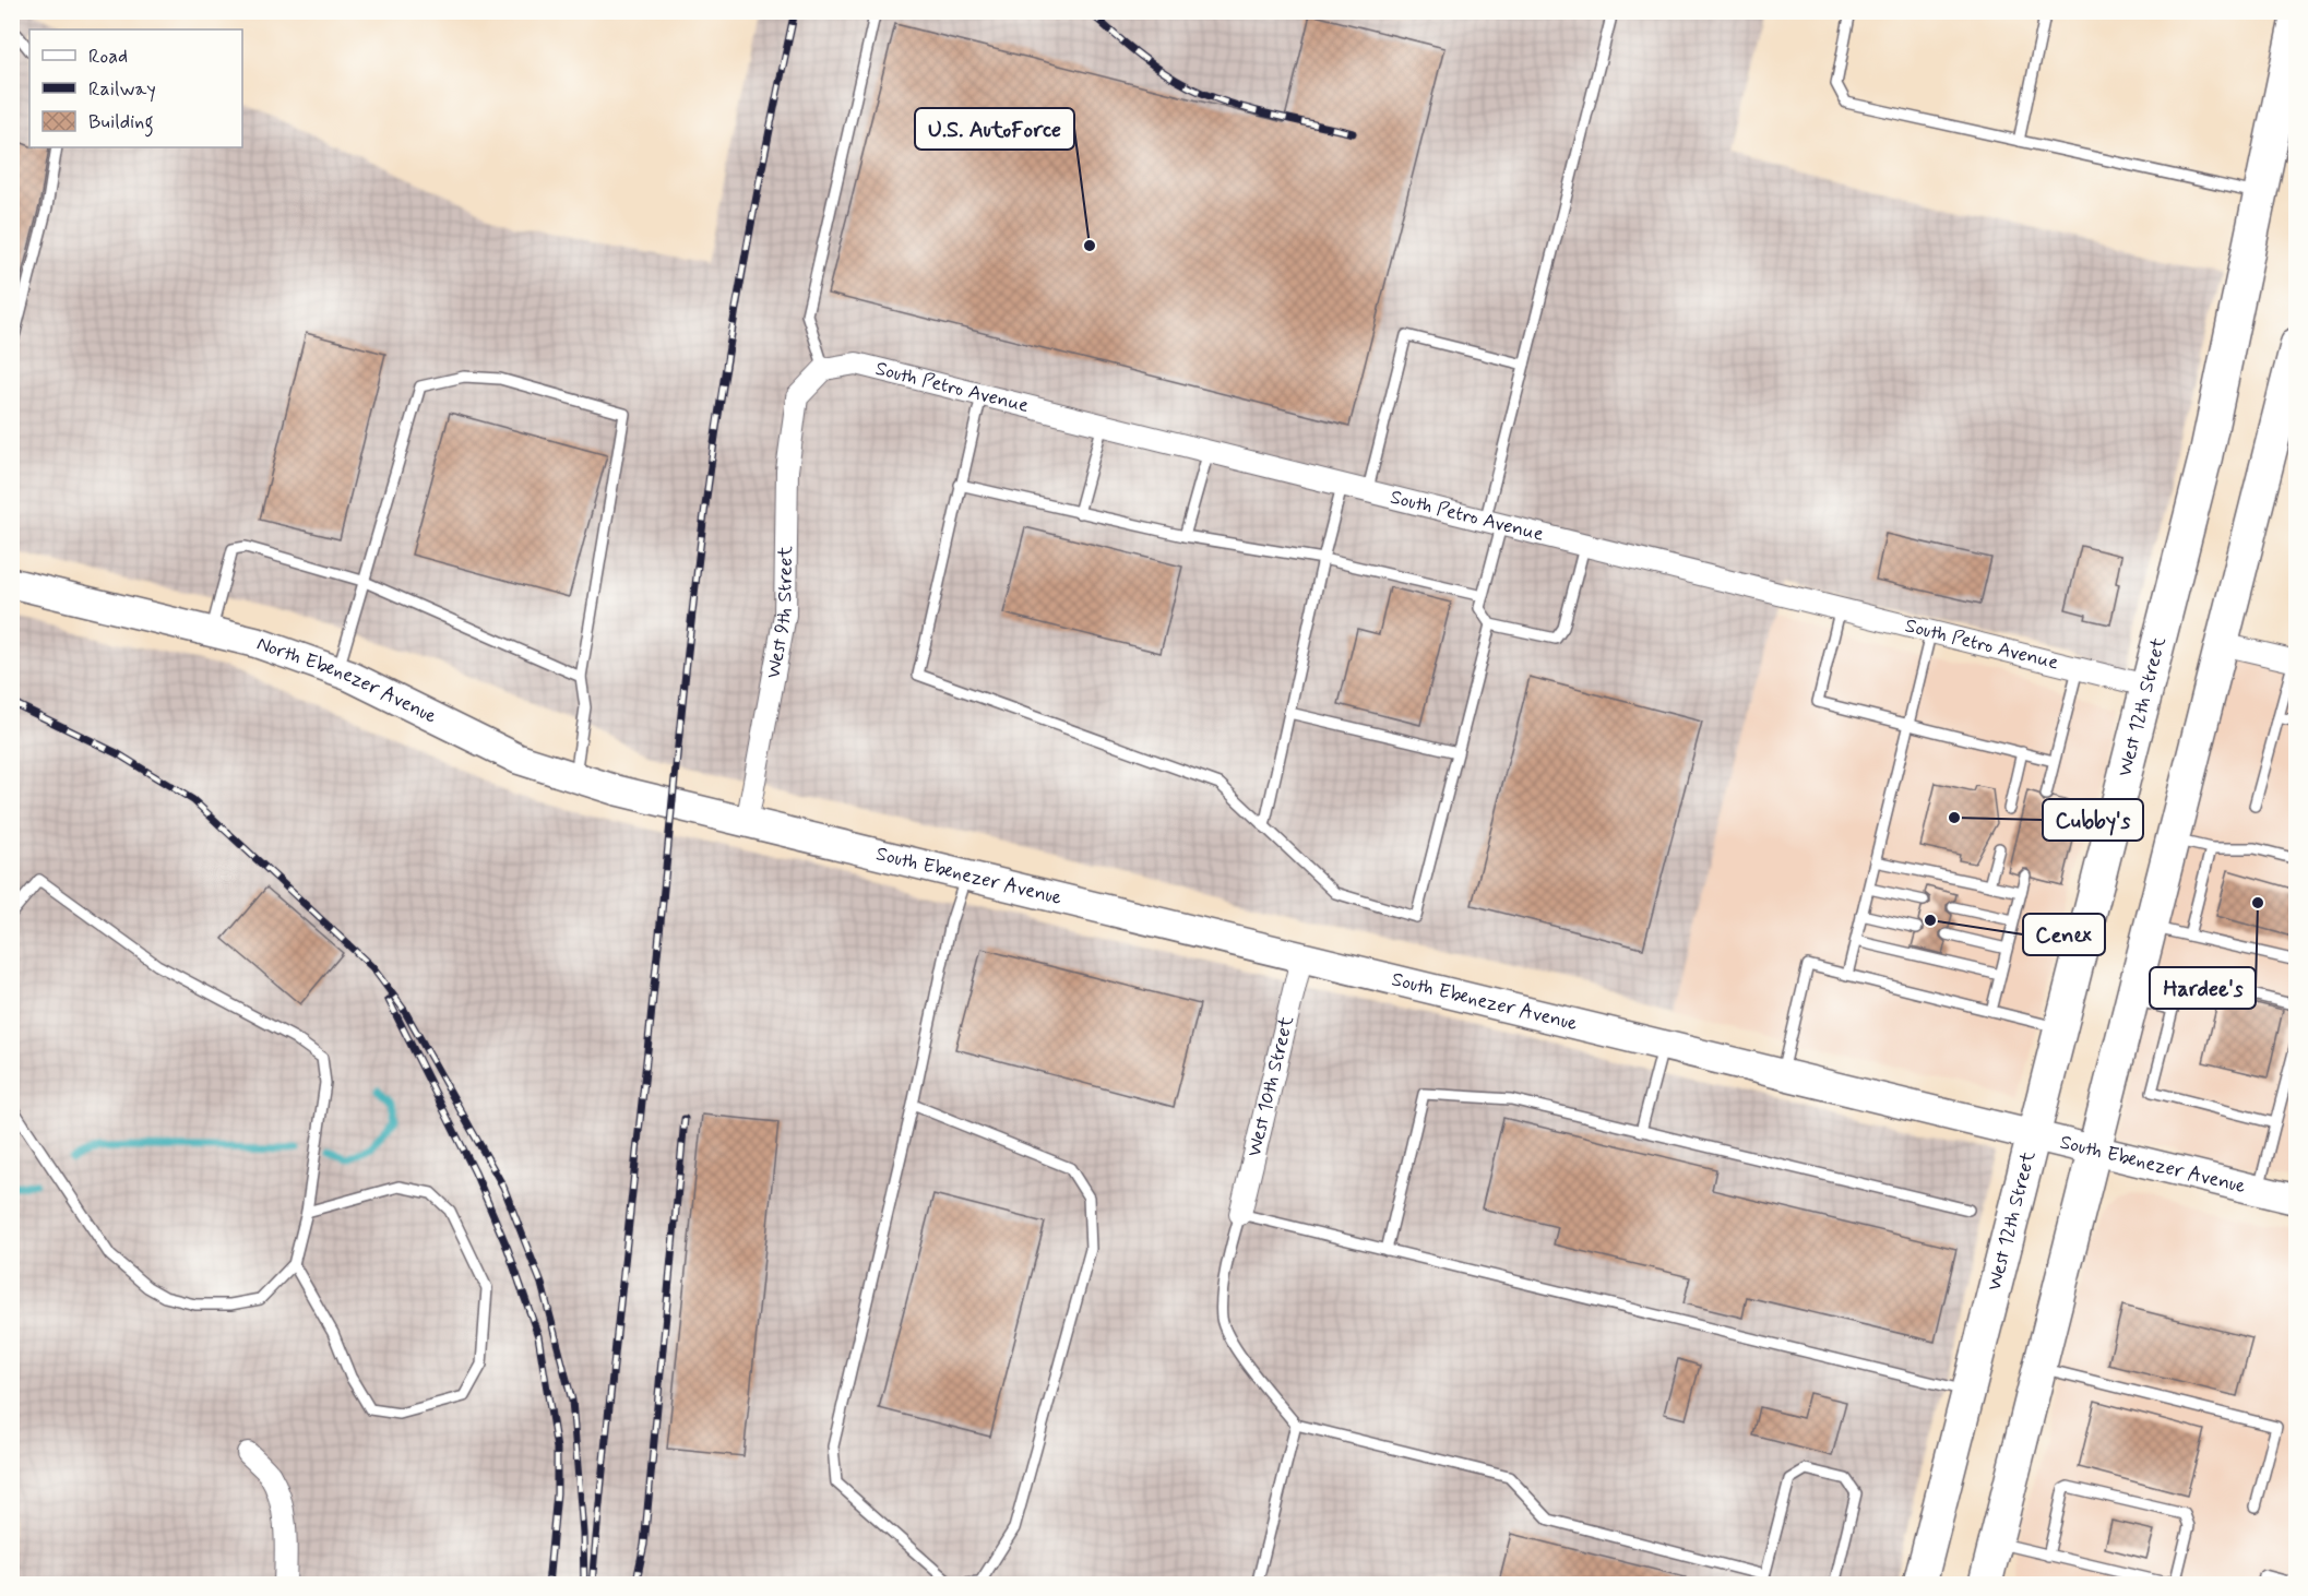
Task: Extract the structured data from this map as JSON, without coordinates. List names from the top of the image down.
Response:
{
  "streets": {
    "main road": ["West 12th Street"],
    "street": [
      "South Petro Avenue",
      "West 9th Street",
      "North Ebenezer Avenue",
      "South Ebenezer Avenue",
      "West 10th Street"
    ]
  },
  "crossings": [
    ["South Petro Avenue", "West 9th Street"],
    ["South Petro Avenue", "West 12th Street"],
    ["West 9th Street", "South Ebenezer Avenue"],
    ["North Ebenezer Avenue", "South Ebenezer Avenue"],
    ["West 12th Street", "South Ebenezer Avenue"],
    ["South Ebenezer Avenue", "West 10th Street"]
  ],
  "places": [
    "U.S. AutoForce",
    "Cubby's",
    "Hardee's",
    "Cenex"
  ],
  "legend": ["Road", "Railway", "Building"]
}
